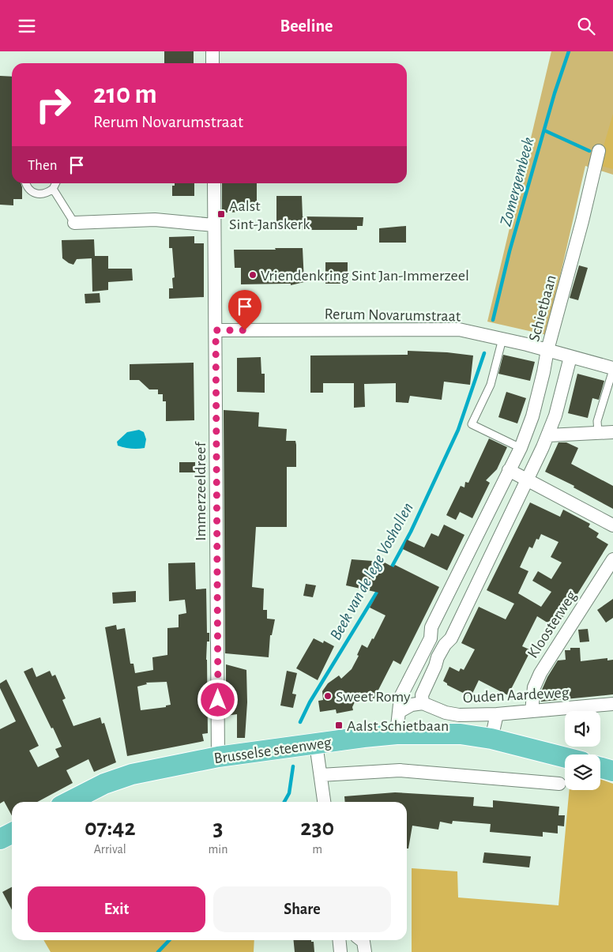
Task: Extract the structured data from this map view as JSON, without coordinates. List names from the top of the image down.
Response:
{
  "streets": {
    "main road": ["Brusselse steenweg"],
    "street": [
      "Schietbaan",
      "Rerum Novarumstraat",
      "Immerzeeldreef",
      "Kloosterweg",
      "Ouden Aardeweg"
    ]
  },
  "crossings": [
    ["Schietbaan", "Rerum Novarumstraat"],
    ["Schietbaan", "Brusselse steenweg"],
    ["Rerum Novarumstraat", "Immerzeeldreef"],
    ["Immerzeeldreef", "Brusselse steenweg"],
    ["Kloosterweg", "Ouden Aardeweg"]
  ],
  "water": ["Zomergembeek", "Beek van de lege Voshollen"],
  "places": {
    "transit": ["Aalst Sint-Janskerk", "Aalst Schietbaan"],
    "other": ["Vriendenkring Sint Jan-Immerzeel", "Sweet Romy"]
  },
  "page": {
    "header": "Beeline",
    "turn": ["210 m", "Rerum Novarumstraat"],
    "then": "Then",
    "eta": [
      "07:42",
      "Arrival",
      "3",
      "min",
      "230",
      "m"
    ],
    "buttons": ["Exit", "Share"]
  }
}
